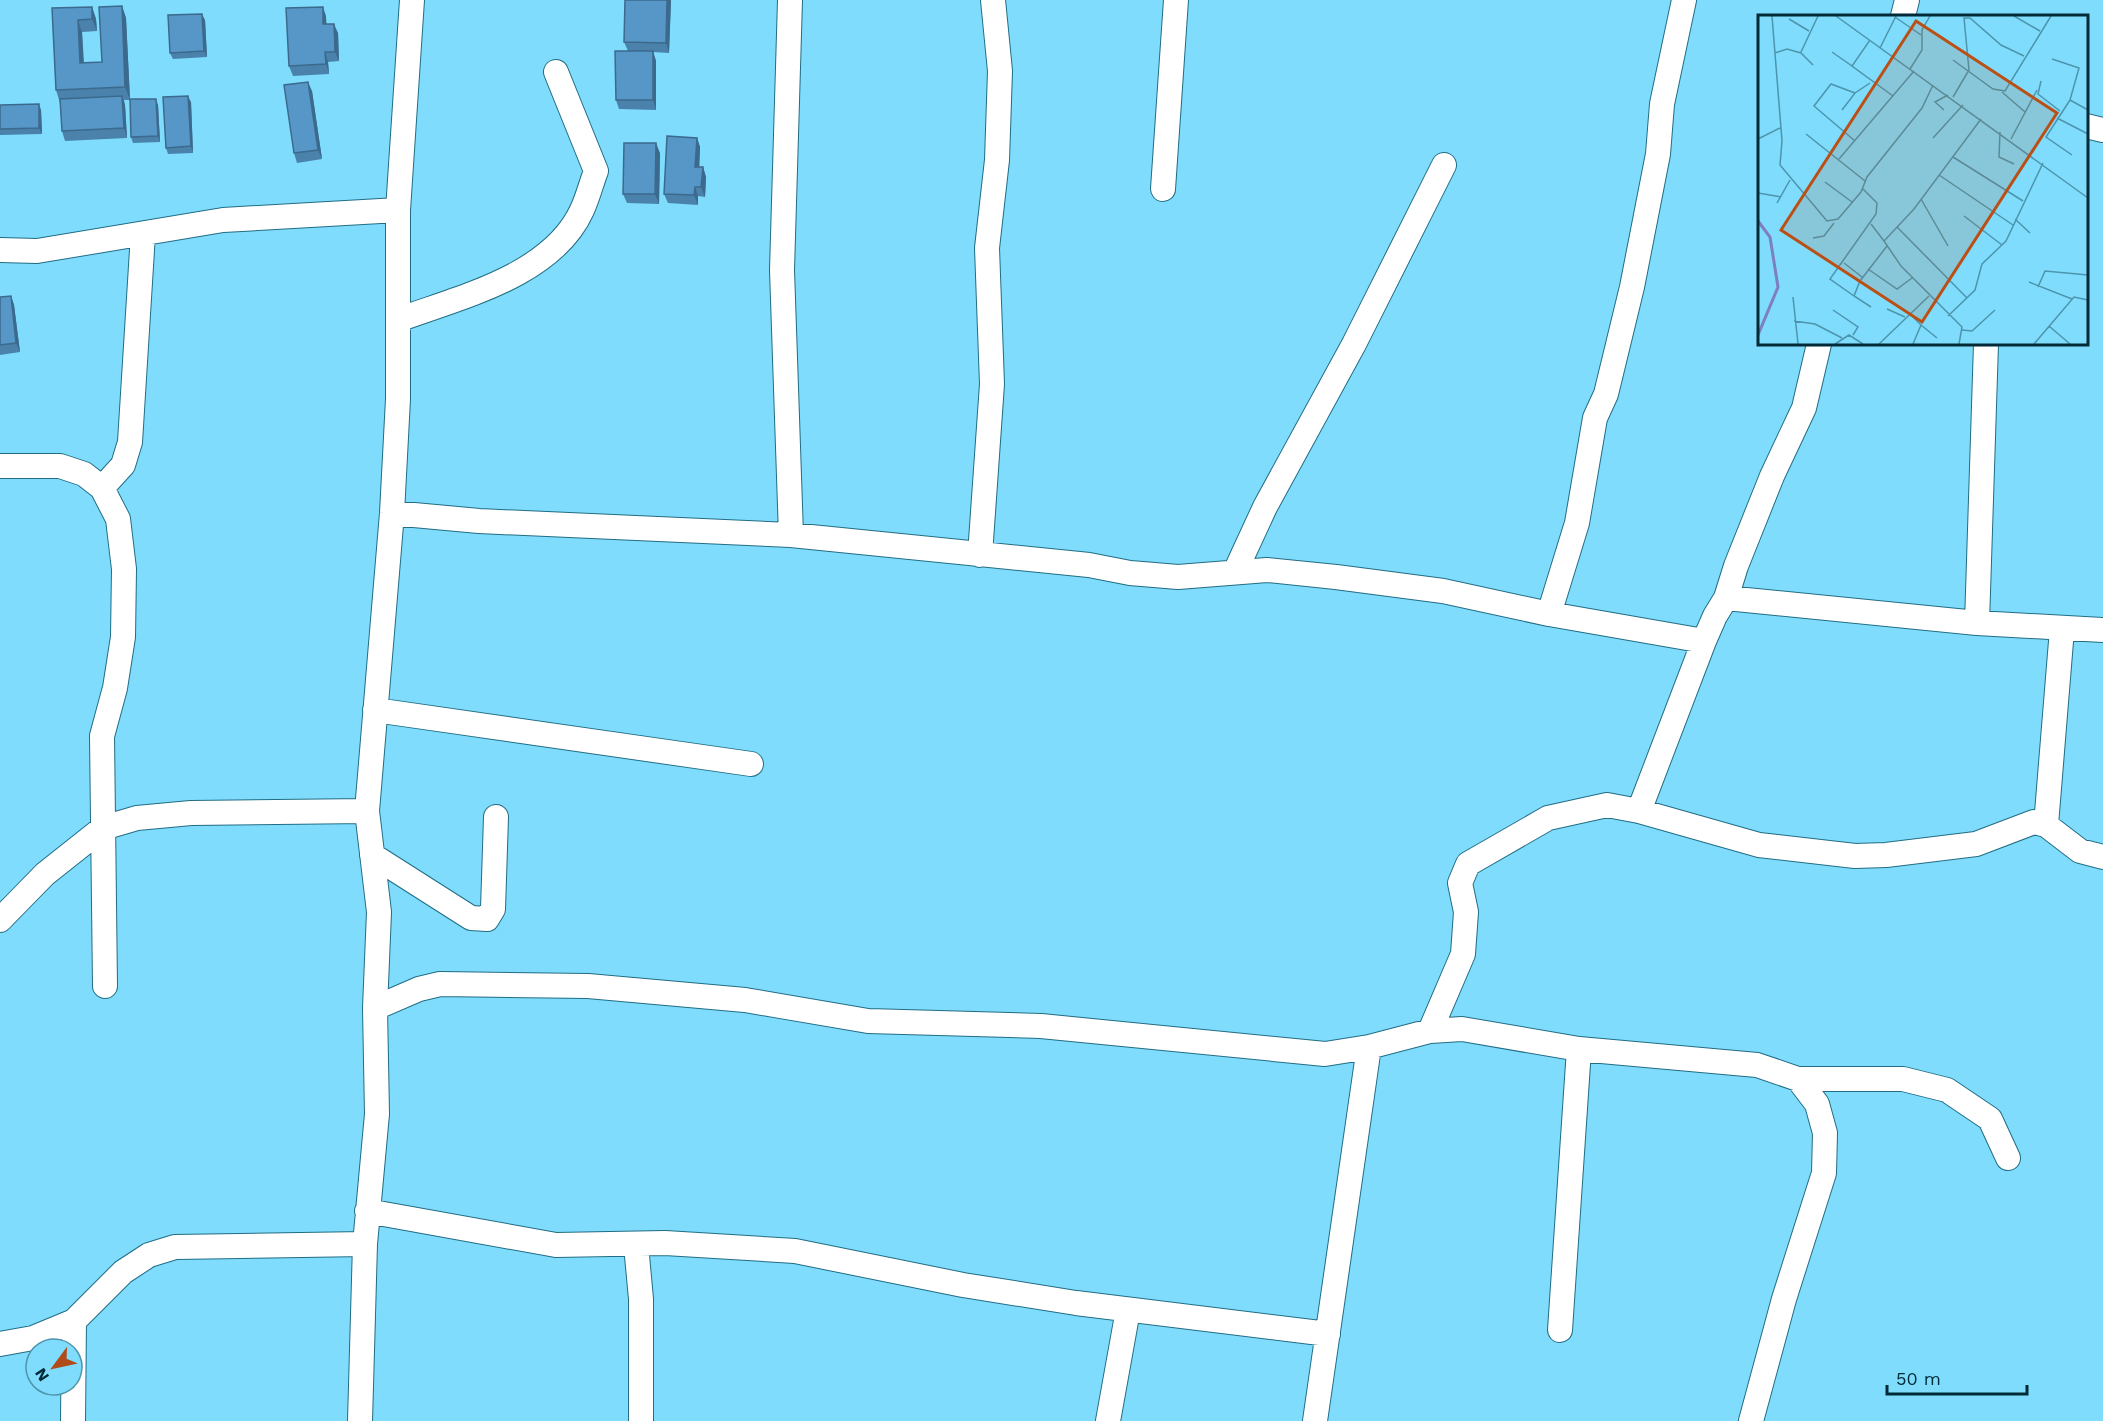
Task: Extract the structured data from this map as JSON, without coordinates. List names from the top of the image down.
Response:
{
  "scale_bar": "50 m",
  "north": "bottom left"
}
